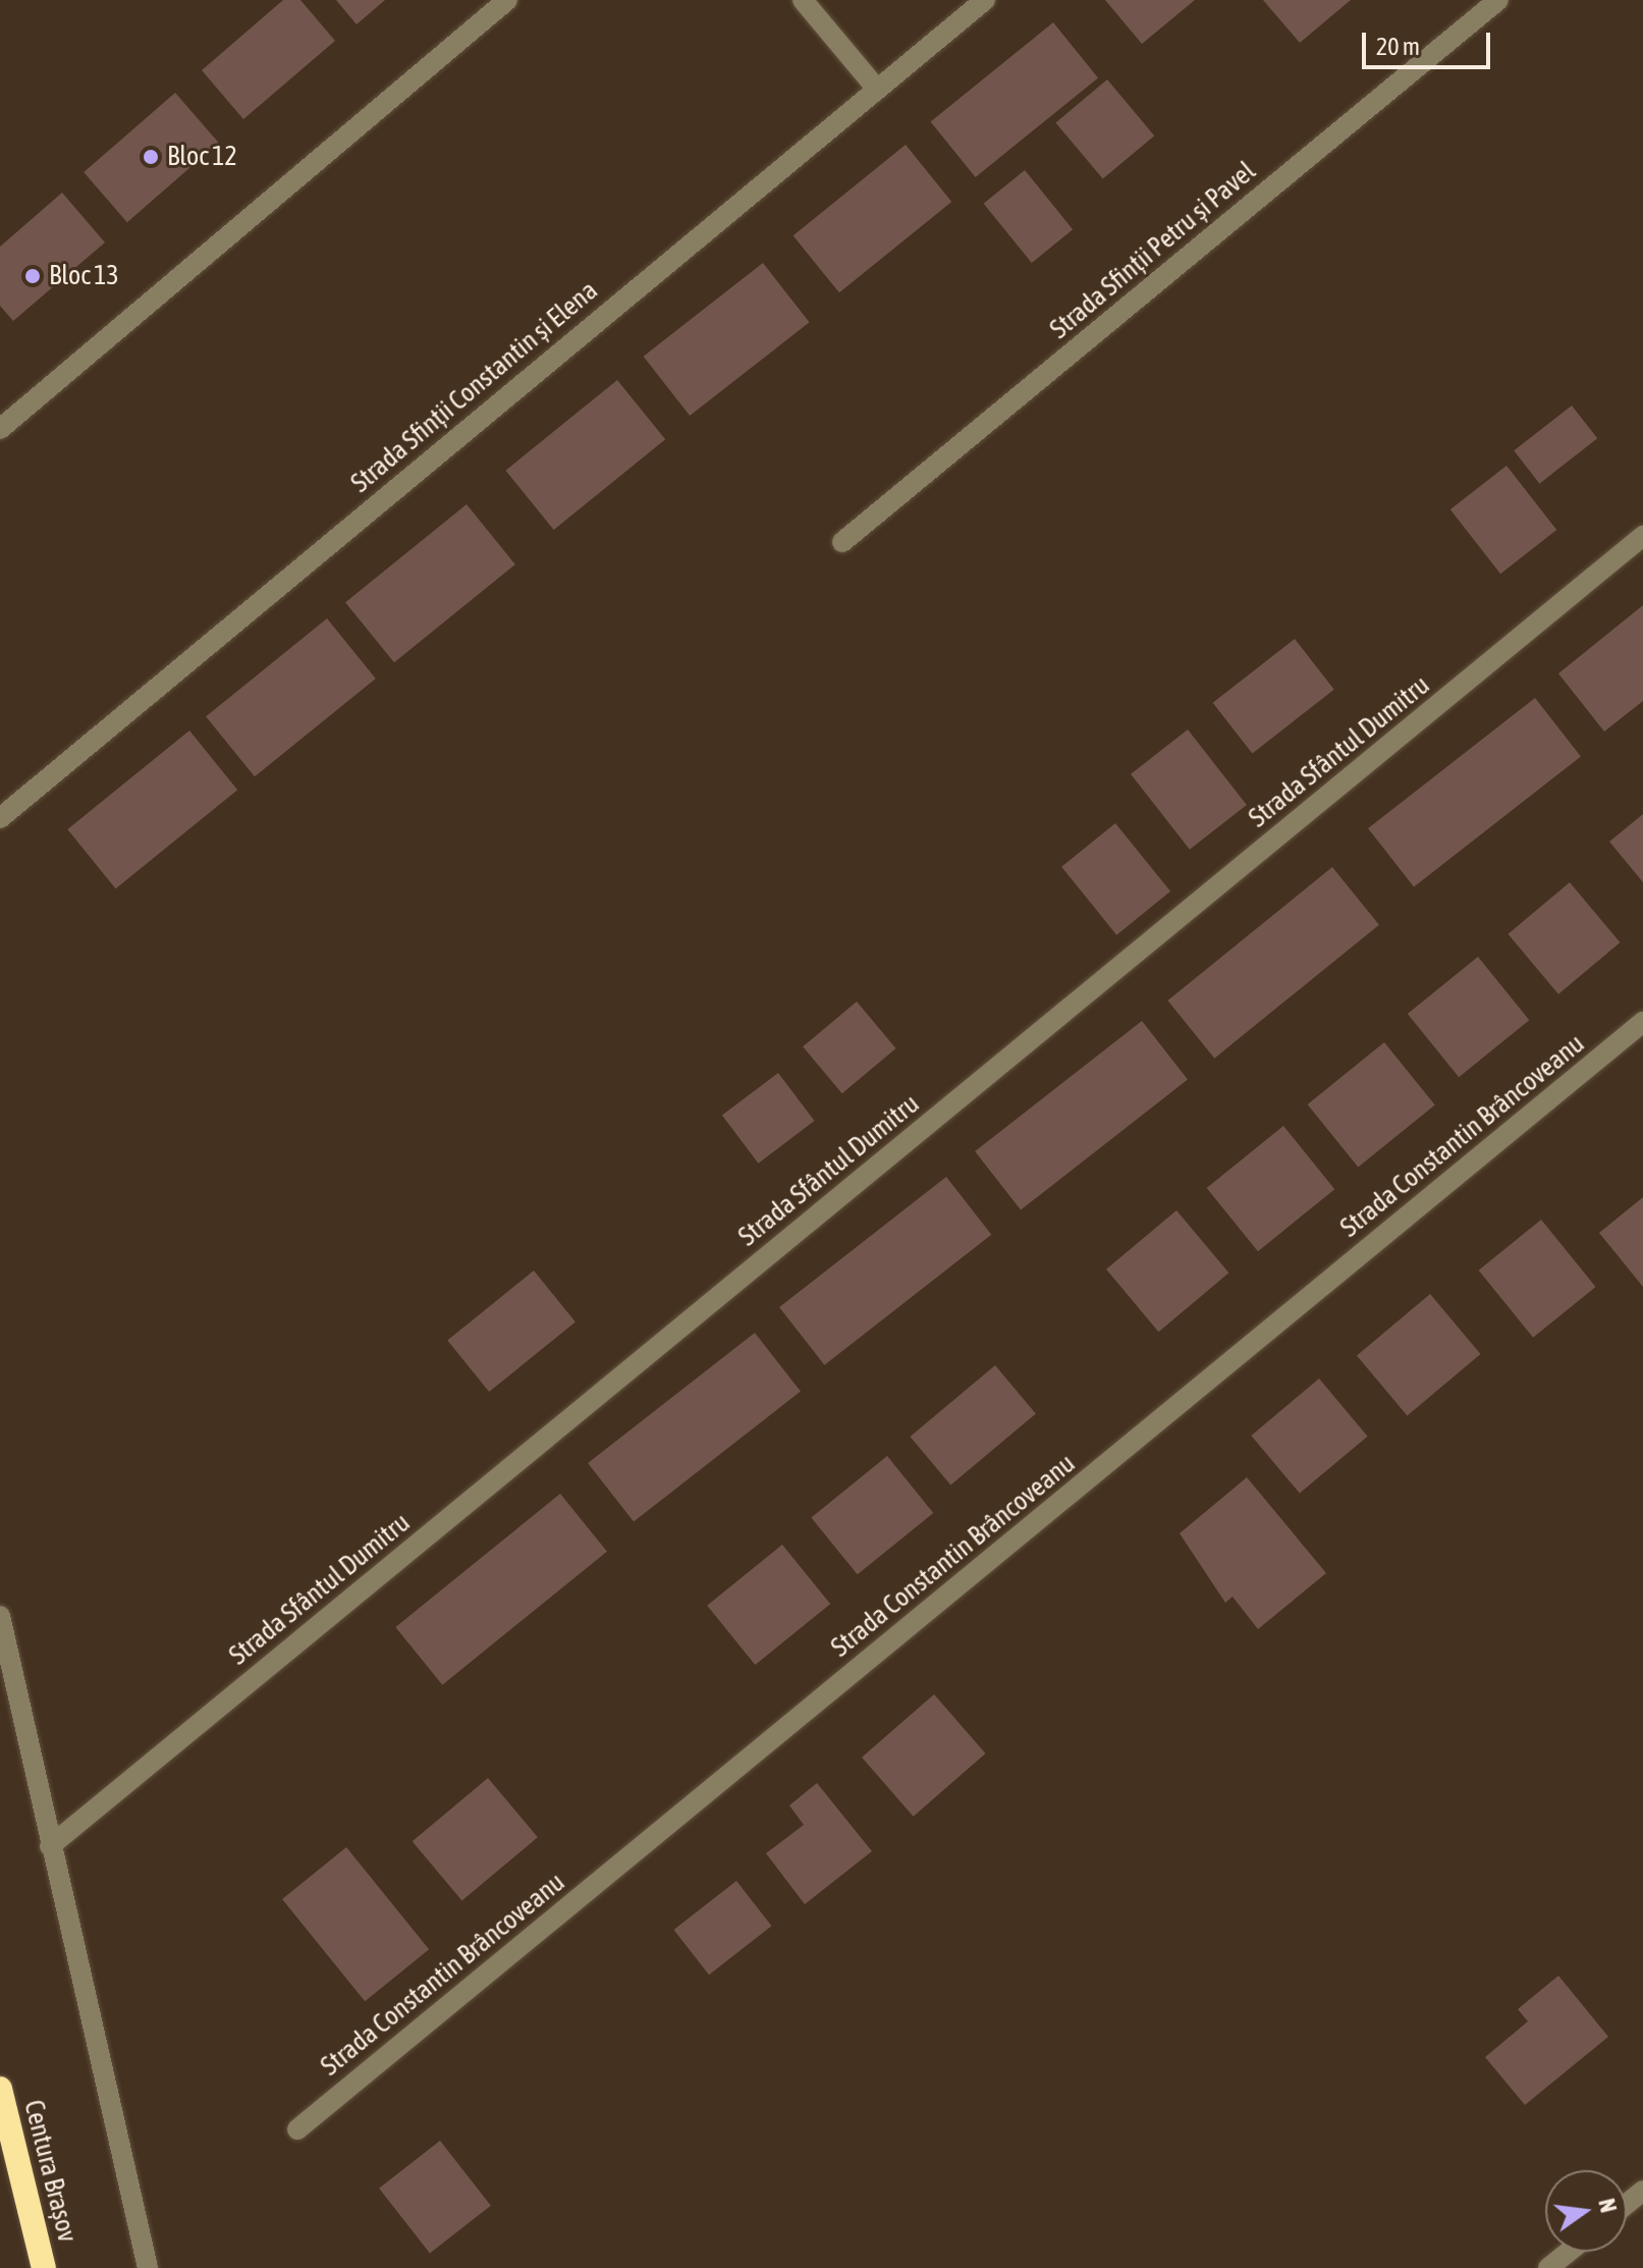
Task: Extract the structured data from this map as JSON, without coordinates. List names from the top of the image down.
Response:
{
  "streets": {
    "highway": ["Centura Brașov"],
    "street": [
      "Strada Sfinții Petru și Pavel",
      "Strada Sfinții Constantin și Elena",
      "Strada Sfântul Dumitru",
      "Strada Constantin Brâncoveanu"
    ]
  },
  "places": ["Bloc 12", "Bloc 13"],
  "scale_bar": "20 m",
  "north": "right"
}
